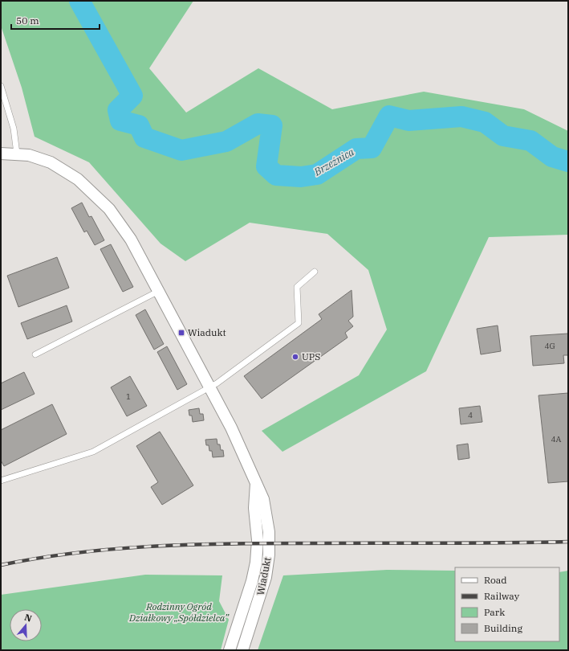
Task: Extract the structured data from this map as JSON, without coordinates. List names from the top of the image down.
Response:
{
  "streets": {
    "street": ["Wiadukt"]
  },
  "water": ["Brzeźnica"],
  "parks": ["Rodzinny Ogród Działkowy „Spółdzielca”"],
  "places": {
    "transit": ["Wiadukt"],
    "other": ["UPS"]
  },
  "house_numbers": [
    "4G",
    "1",
    "4",
    "4A"
  ],
  "legend": [
    "Road",
    "Railway",
    "Park",
    "Building"
  ],
  "scale_bar": "50 m",
  "north": "top"
}
